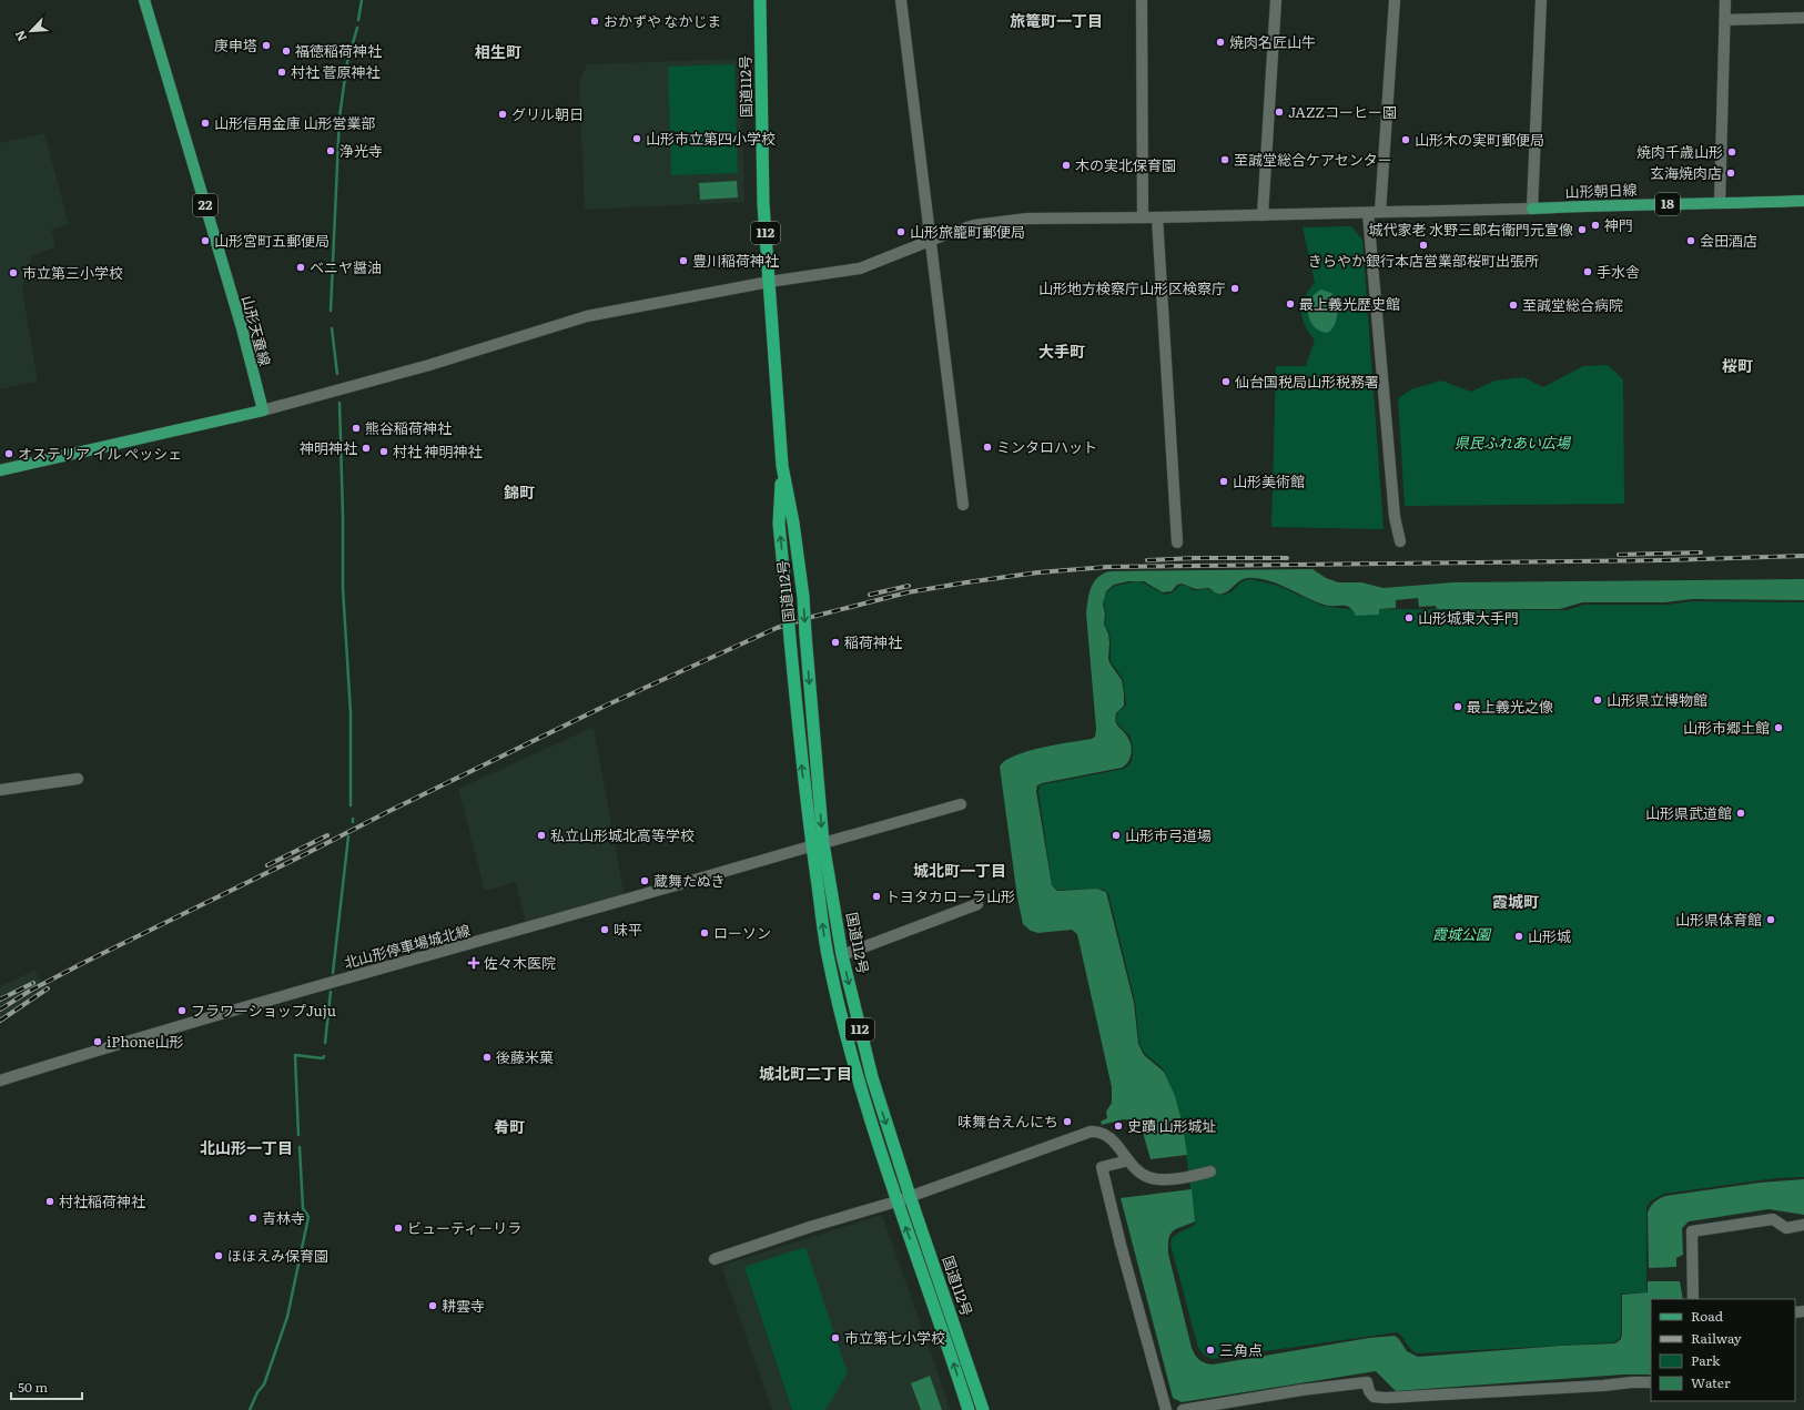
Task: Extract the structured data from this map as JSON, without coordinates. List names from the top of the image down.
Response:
{
  "streets": {
    "highway": ["国道112号", "112"],
    "main road": [
      "山形朝日線",
      "18",
      "22",
      "山形天童線"
    ],
    "street": ["北山形停車場城北線"]
  },
  "crossings": [
    ["国道112号", "北山形停車場城北線"]
  ],
  "districts": [
    "旅篭町一丁目",
    "相生町",
    "大手町",
    "桜町",
    "錦町",
    "城北町一丁目",
    "霞城町",
    "城北町二丁目",
    "肴町",
    "北山形一丁目"
  ],
  "parks": ["県民ふれあい広場", "霞城公園"],
  "places": {
    "other": [
      "おかずや なかじま",
      "焼肉名匠山牛",
      "庚申塔",
      "福徳稲荷神社",
      "村社 菅原神社",
      "JAZZコーヒー園",
      "グリル朝日",
      "山形信用金庫 山形営業部",
      "山形市立第四小学校",
      "山形木の実町郵便局",
      "浄光寺",
      "焼肉千歳山形",
      "至誠堂総合ケアセンター",
      "木の実北保育園",
      "玄海焼肉店",
      "神門",
      "城代家老 水野三郎右衛門元宣像",
      "山形旅籠町郵便局",
      "山形宮町五郵便局",
      "会田酒店",
      "きらやか銀行本店営業部桜町出張所",
      "豊川稲荷神社",
      "ベニヤ醤油",
      "手水舎",
      "市立第三小学校",
      "山形地方検察庁山形区検察庁",
      "最上義光歴史館",
      "至誠堂総合病院",
      "仙台国税局山形税務署",
      "熊谷稲荷神社",
      "ミンタロハット",
      "神明神社",
      "村社 神明神社",
      "オステリア イル ペッシェ",
      "山形美術館",
      "山形城東大手門",
      "稲荷神社",
      "山形県立博物館",
      "最上義光之像",
      "山形市郷土館",
      "山形県武道館",
      "私立山形城北高等学校",
      "山形市弓道場",
      "蔵舞たぬき",
      "トヨタカローラ山形",
      "山形県体育館",
      "味平",
      "ローソン",
      "山形城",
      "フラワーショップJuju",
      "iPhone山形",
      "後藤米菓",
      "味舞台えんにち",
      "史蹟 山形城址",
      "村社稲荷神社",
      "青林寺",
      "ビューティーリラ",
      "ほほえみ保育園",
      "耕雲寺",
      "市立第七小学校",
      "三角点"
    ],
    "health": ["佐々木医院"]
  },
  "legend": [
    "Road",
    "Railway",
    "Park",
    "Water"
  ],
  "scale_bar": "50 m",
  "north": "bottom left"
}
